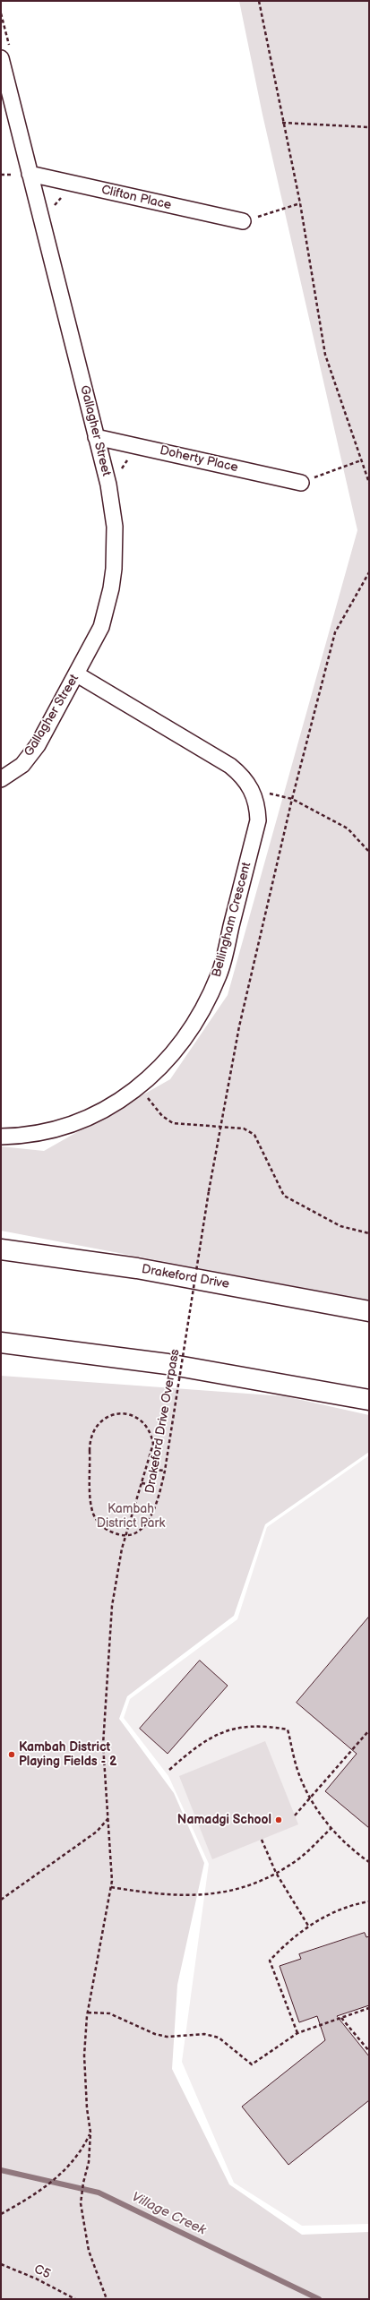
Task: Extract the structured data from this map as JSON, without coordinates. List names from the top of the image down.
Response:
{
  "streets": {
    "highway": ["Drakeford Drive"],
    "street": [
      "Clifton Place",
      "Gallagher Street",
      "Doherty Place",
      "Bellingham Crescent"
    ],
    "path": ["Drakeford Drive Overpass", "C5"]
  },
  "crossings": [
    ["Clifton Place", "Gallagher Street"],
    ["Gallagher Street", "Doherty Place"],
    ["Gallagher Street", "Bellingham Crescent"]
  ],
  "water": ["Village Creek"],
  "parks": ["Kambah District Park"],
  "places": ["Kambah District Playing Fields - 2", "Namadgi School"]
}
